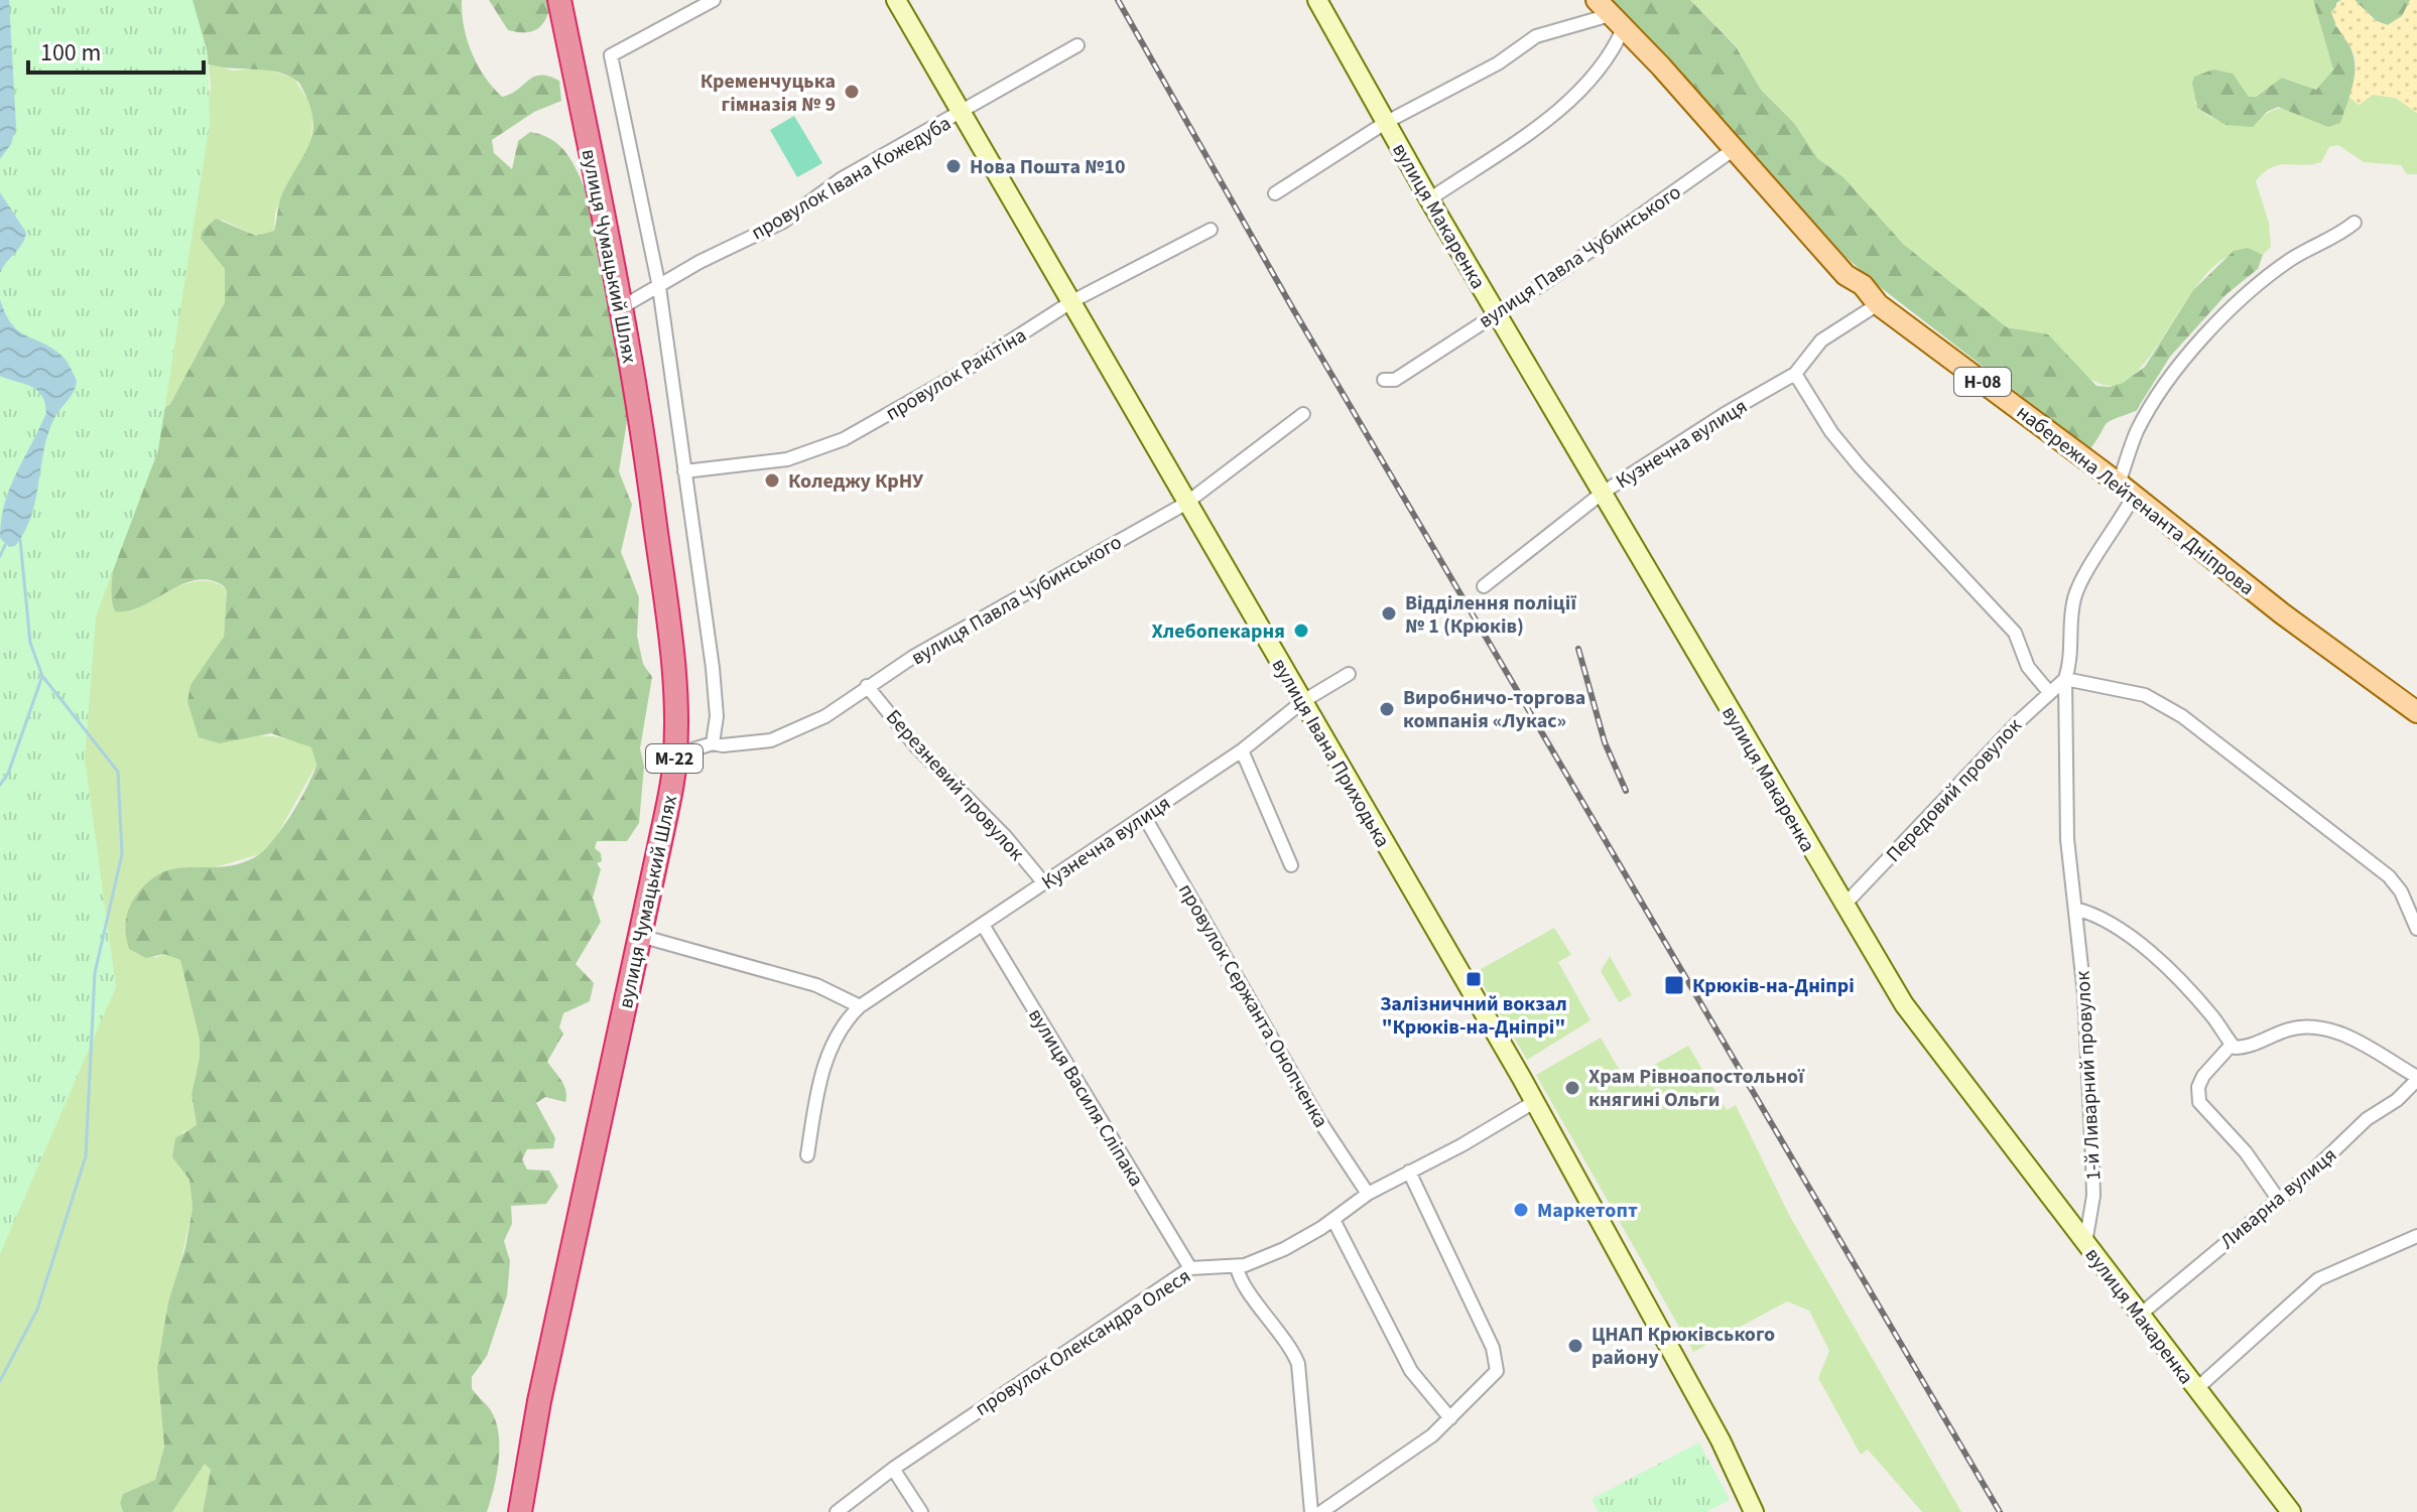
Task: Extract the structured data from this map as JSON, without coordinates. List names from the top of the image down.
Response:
{
  "streets": {
    "highway": ["вулиця Чумацький Шлях", "М-22"],
    "main road": [
      "вулиця Макаренка",
      "Н-08",
      "набережна Лейтенанта Дніпрова",
      "вулиця Івана Приходька"
    ],
    "street": [
      "провулок Івана Кожедуба",
      "вулиця Павла Чубинського",
      "провулок Ракітіна",
      "Кузнечна вулиця",
      "Березневий провулок",
      "Передовий провулок",
      "провулок Сержанта Онопченка",
      "1-й Ливарний провулок",
      "вулиця Василя Сліпака",
      "Ливарна вулиця",
      "провулок Олександра Олеся"
    ]
  },
  "crossings": [
    ["провулок Івана Кожедуба", "вулиця Чумацький Шлях"],
    ["провулок Івана Кожедуба", "вулиця Івана Приходька"],
    ["вулиця Макаренка", "вулиця Павла Чубинського"],
    ["вулиця Макаренка", "Кузнечна вулиця"],
    ["вулиця Макаренка", "Передовий провулок"],
    ["вулиця Макаренка", "1-й Ливарний провулок"],
    ["вулиця Макаренка", "Ливарна вулиця"],
    ["вулиця Павла Чубинського", "набережна Лейтенанта Дніпрова"],
    ["вулиця Павла Чубинського", "вулиця Івана Приходька"],
    ["вулиця Павла Чубинського", "Березневий провулок"],
    ["провулок Ракітіна", "вулиця Івана Приходька"],
    ["Кузнечна вулиця", "набережна Лейтенанта Дніпрова"],
    ["Кузнечна вулиця", "вулиця Івана Приходька"],
    ["Кузнечна вулиця", "Березневий провулок"],
    ["Кузнечна вулиця", "провулок Сержанта Онопченка"],
    ["Кузнечна вулиця", "вулиця Василя Сліпака"],
    ["набережна Лейтенанта Дніпрова", "1-й Ливарний провулок"],
    ["вулиця Івана Приходька", "провулок Олександра Олеся"],
    ["Передовий провулок", "1-й Ливарний провулок"],
    ["провулок Сержанта Онопченка", "провулок Олександра Олеся"],
    ["вулиця Василя Сліпака", "провулок Олександра Олеся"]
  ],
  "places": {
    "other": [
      "Кременчуцька гімназія № 9",
      "Нова Пошта №10",
      "Коледжу КрНУ",
      "Відділення поліції № 1 (Крюків)",
      "Хлебопекарня",
      "Виробничо-торгова компанія «Лукас»",
      "Храм Рівноапостольної княгині Ольги",
      "Маркетопт",
      "ЦНАП Крюківського району"
    ],
    "transit": ["Залізничний вокзал \"Крюкiв-на-Днiпрi\"", "Крюків-на-Дніпрі"]
  },
  "scale_bar": "100 m"
}
